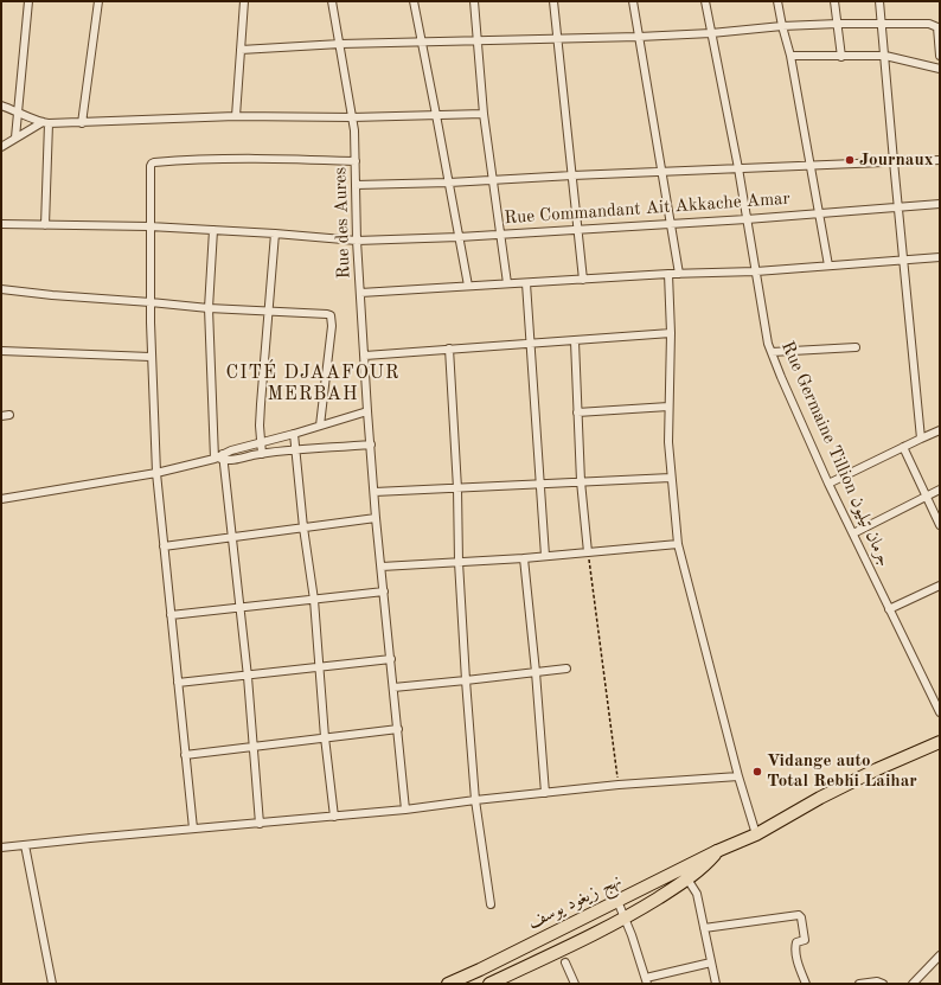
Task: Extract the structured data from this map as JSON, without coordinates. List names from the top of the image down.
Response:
{
  "streets": {
    "main road": ["نهج زيغود يوسف"],
    "street": ["Rue Commandant Ait Akkache Amar", "Rue des Aures", "Rue Germaine Tillion جرمان تيليون"]
  },
  "crossings": [
    ["Rue Commandant Ait Akkache Amar", "Rue des Aures"],
    ["Rue Commandant Ait Akkache Amar", "Rue Germaine Tillion جرمان تيليون"]
  ],
  "districts": ["CITÉ DJAAFOUR MERBAH"],
  "places": ["Journaux", "Vidange auto Total Rebhi Laihar"]
}
